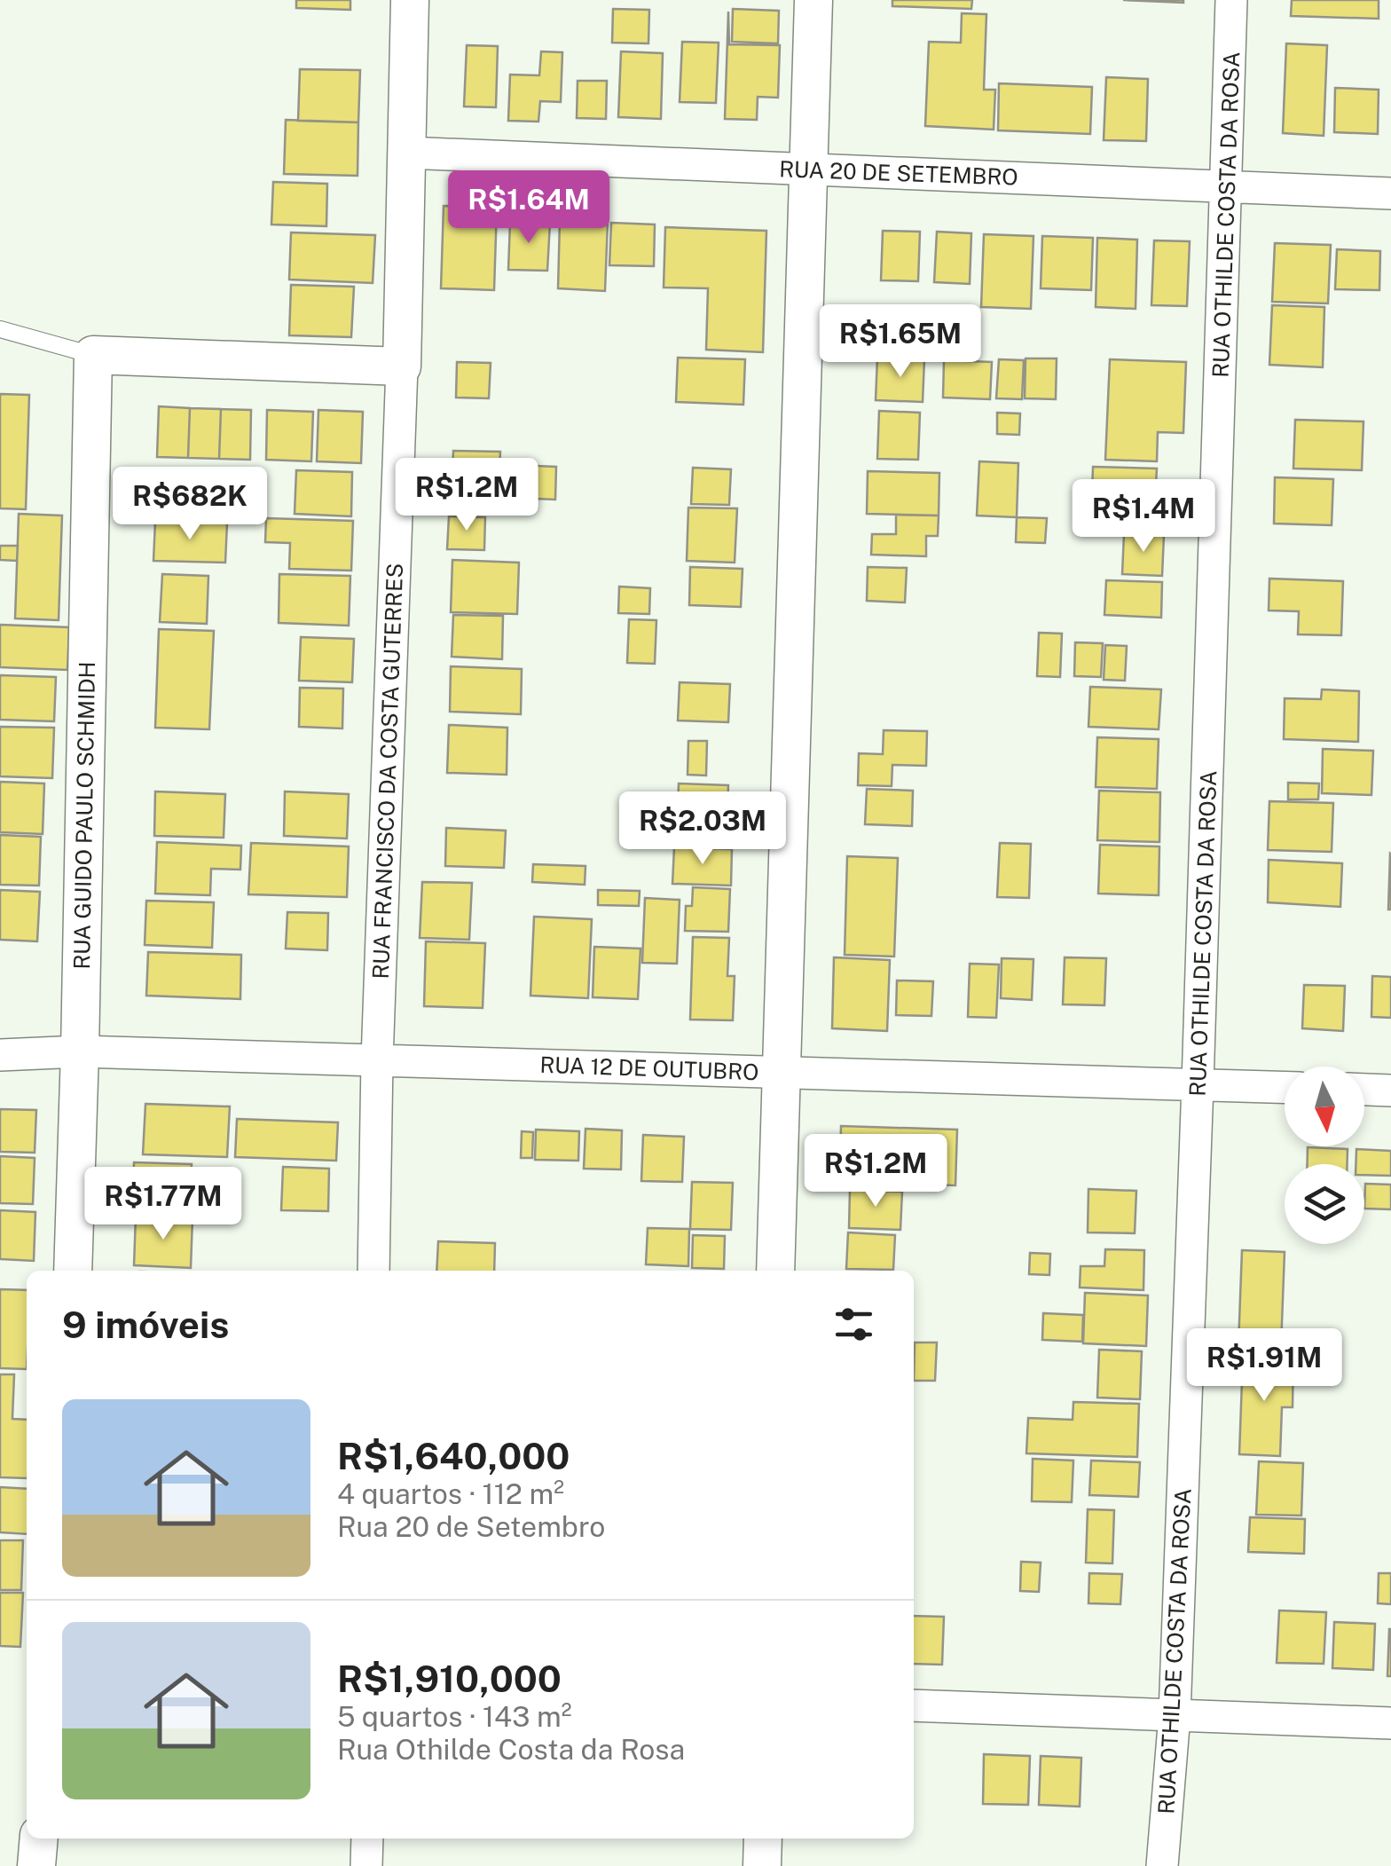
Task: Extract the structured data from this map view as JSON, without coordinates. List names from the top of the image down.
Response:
{
  "streets": {
    "street": [
      "RUA 20 DE SETEMBRO",
      "RUA OTHILDE COSTA DA ROSA",
      "RUA FRANCISCO DA COSTA GUTERRES",
      "RUA GUIDO PAULO SCHMIDH",
      "RUA 12 DE OUTUBRO"
    ]
  },
  "crossings": [
    ["RUA 20 DE SETEMBRO", "RUA OTHILDE COSTA DA ROSA"],
    ["RUA 20 DE SETEMBRO", "RUA FRANCISCO DA COSTA GUTERRES"],
    ["RUA OTHILDE COSTA DA ROSA", "RUA 12 DE OUTUBRO"],
    ["RUA FRANCISCO DA COSTA GUTERRES", "RUA 12 DE OUTUBRO"],
    ["RUA GUIDO PAULO SCHMIDH", "RUA 12 DE OUTUBRO"]
  ],
  "north": "bottom",
  "page": {
    "price": [
      "R$1.64M",
      "R$1.65M",
      "R$1.2M",
      "R$682K",
      "R$1.4M",
      "R$2.03M",
      "R$1.2M",
      "R$1.77M",
      "R$1.91M"
    ],
    "heading": "9 imóveis",
    "list": [
      {
        "name": "R$1,640,000",
        "note": "4 quartos · 112 m² · Rua 20 de Setembro"
      },
      {
        "name": "R$1,910,000",
        "note": "5 quartos · 143 m² · Rua Othilde Costa da Rosa"
      }
    ]
  }
}
